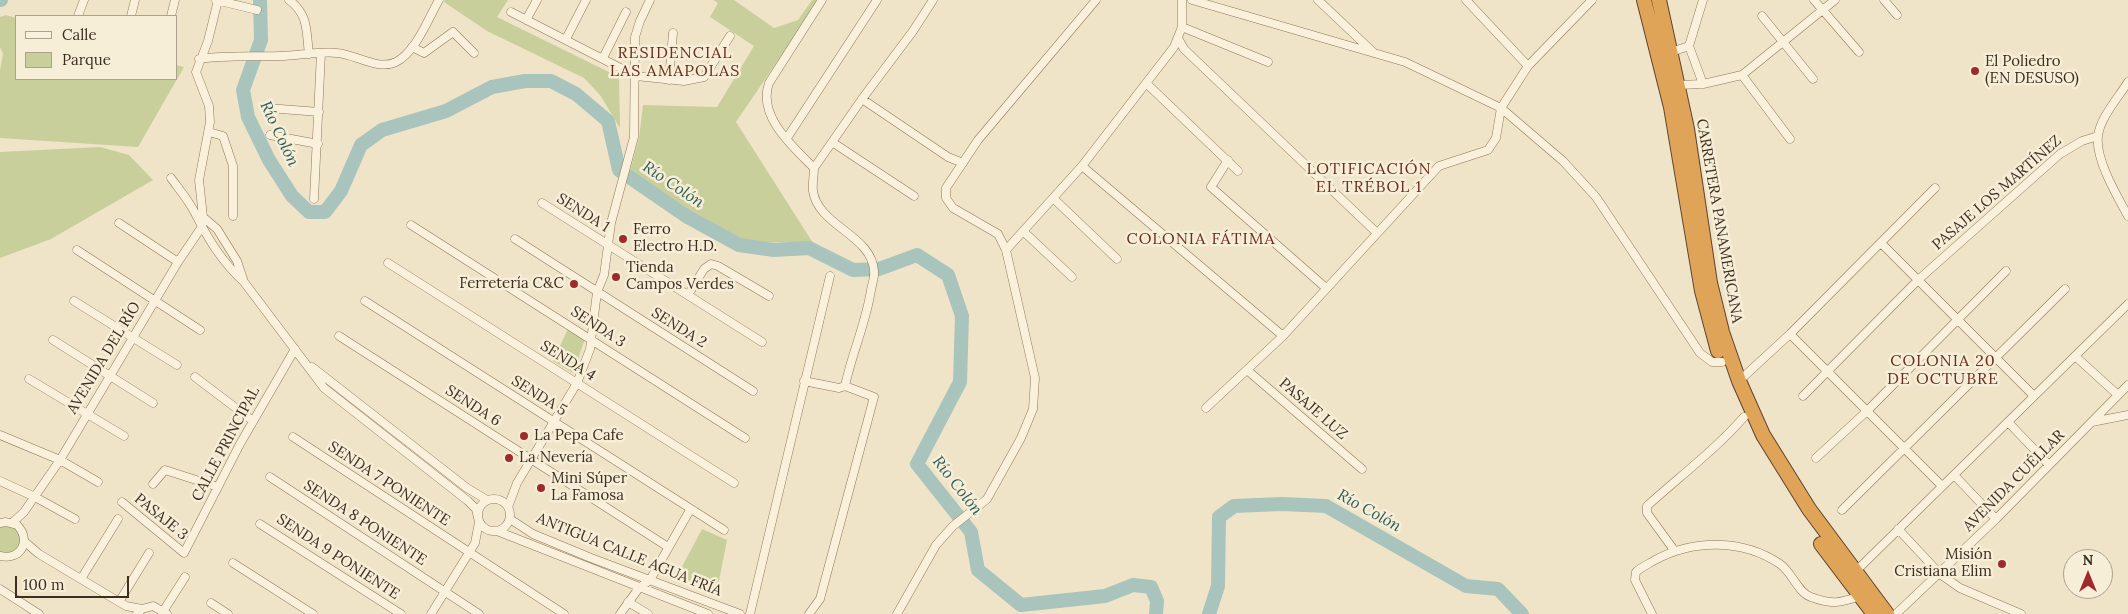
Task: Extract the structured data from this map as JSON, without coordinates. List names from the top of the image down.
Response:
{
  "streets": {
    "highway": ["CARRETERA PANAMERICANA"],
    "street": [
      "PASAJE LOS MARTÍNEZ",
      "SENDA 1",
      "SENDA 3",
      "SENDA 2",
      "AVENIDA DEL RÍO",
      "SENDA 4",
      "SENDA 5",
      "SENDA 6",
      "PASAJE LUZ",
      "CALLE PRINCIPAL",
      "AVENIDA CUÉLLAR",
      "SENDA 7 PONIENTE",
      "PASAJE 3",
      "SENDA 8 PONIENTE",
      "ANTIGUA CALLE AGUA FRÍA",
      "SENDA 9 PONIENTE"
    ]
  },
  "crossings": [
    ["CALLE PRINCIPAL", "PASAJE 3"]
  ],
  "districts": [
    "RESIDENCIAL LAS AMAPOLAS",
    "LOTIFICACIÓN EL TRÉBOL 1",
    "COLONIA FÁTIMA",
    "COLONIA 20 DE OCTUBRE"
  ],
  "water": ["Río Colón"],
  "places": [
    "El Poliedro (EN DESUSO)",
    "Ferro Electro H.D.",
    "Tienda Campos Verdes",
    "Ferretería C&C",
    "La Pepa Cafe",
    "La Nevería",
    "Mini Súper La Famosa",
    "Misión Cristiana Elim"
  ],
  "legend": ["Calle", "Parque"],
  "scale_bar": "100 m",
  "north": "top"
}
